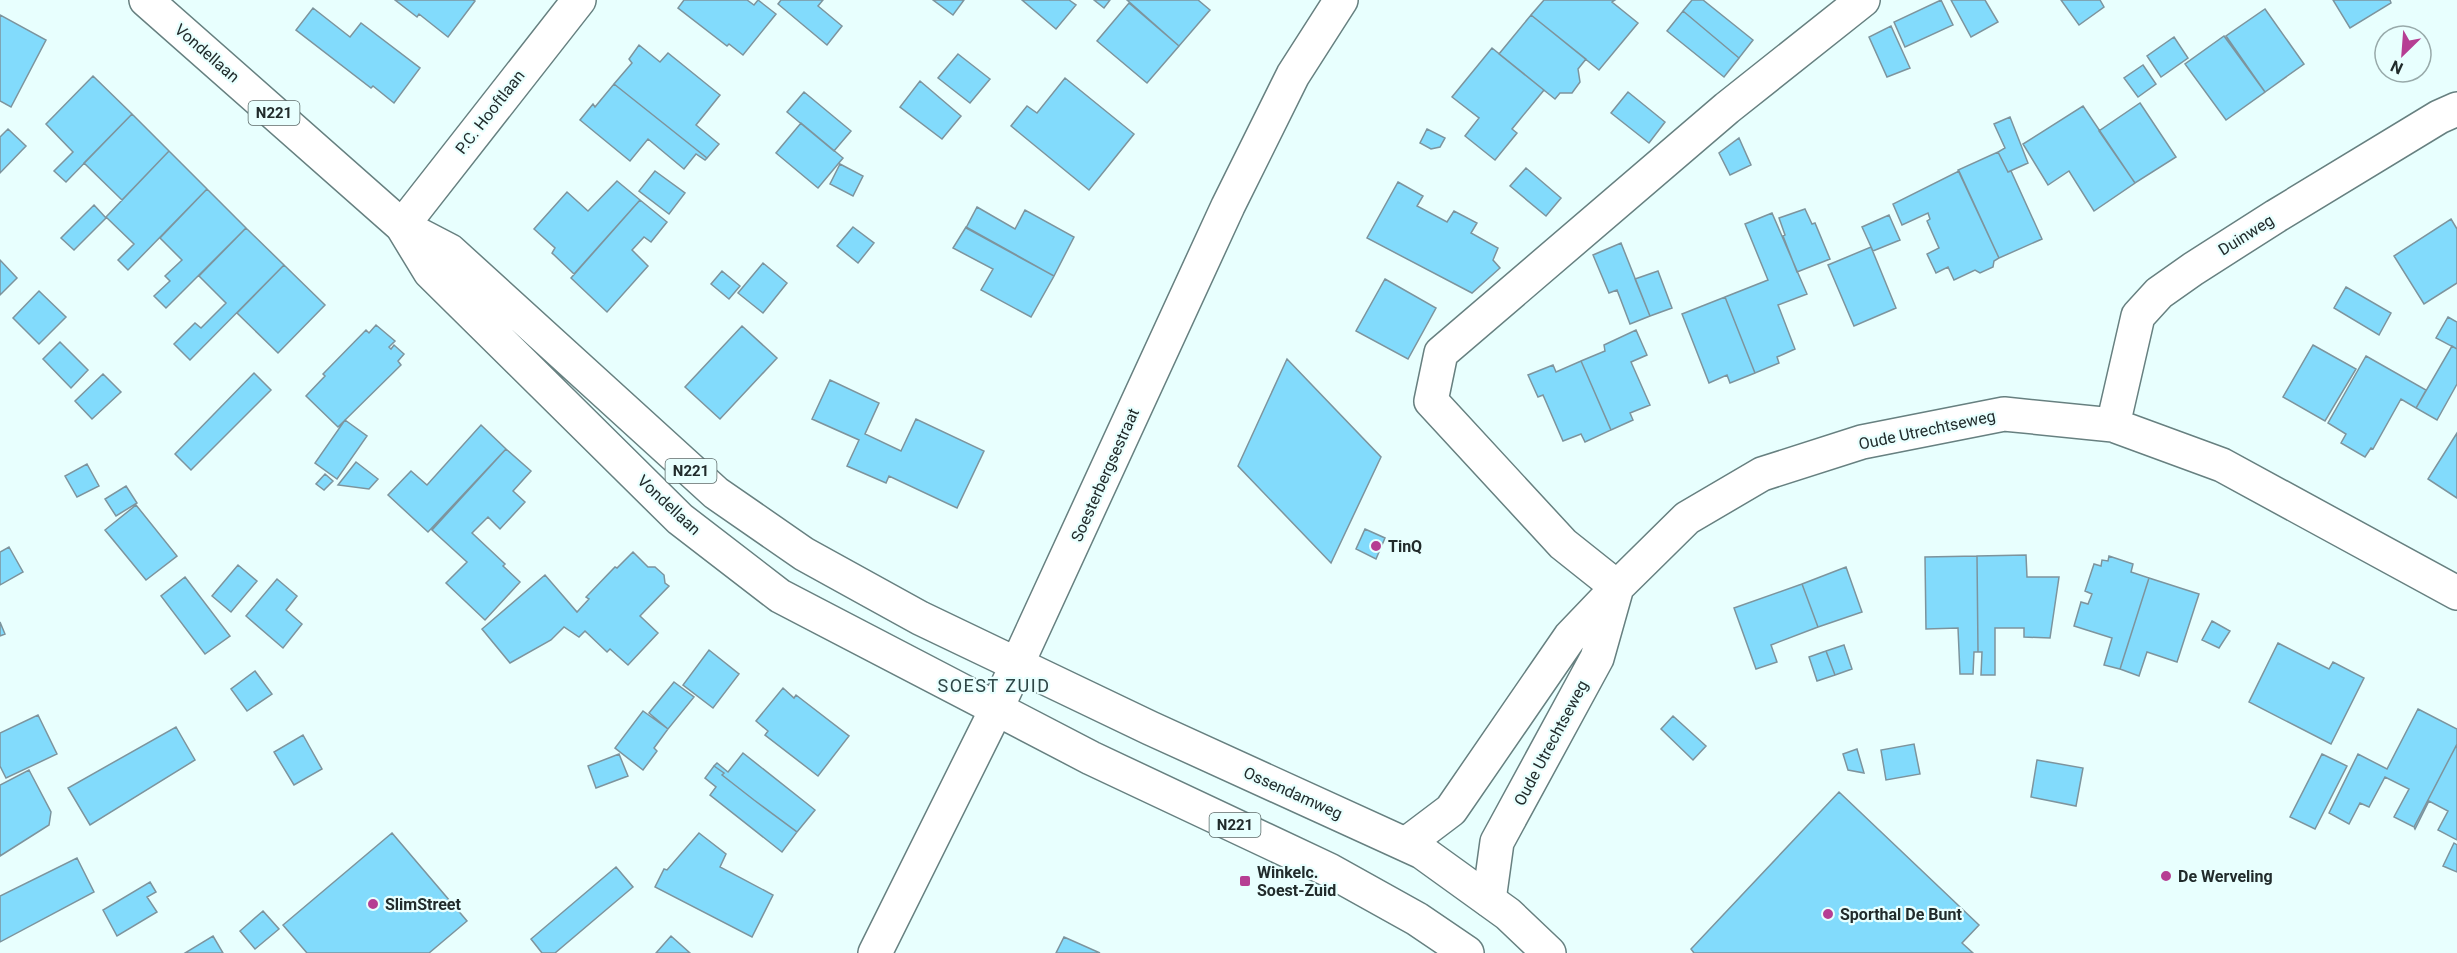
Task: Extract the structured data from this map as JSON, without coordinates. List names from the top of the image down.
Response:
{
  "streets": {
    "main road": [
      "Vondellaan",
      "P.C. Hooftlaan",
      "N221",
      "Duinweg",
      "Oude Utrechtseweg",
      "Soesterbergsestraat",
      "Ossendamweg"
    ]
  },
  "crossings": [
    ["Vondellaan", "P.C. Hooftlaan"],
    ["Vondellaan", "N221"],
    ["Vondellaan", "Soesterbergsestraat"],
    ["Vondellaan", "Ossendamweg"],
    ["N221", "Soesterbergsestraat"],
    ["Duinweg", "Oude Utrechtseweg"],
    ["Oude Utrechtseweg", "Ossendamweg"],
    ["Soesterbergsestraat", "Ossendamweg"]
  ],
  "districts": ["SOEST ZUID"],
  "places": {
    "other": [
      "TinQ",
      "De Werveling",
      "SlimStreet",
      "Sporthal De Bunt"
    ],
    "transit": ["Winkelc. Soest-Zuid"]
  },
  "north": "bottom left"
}
